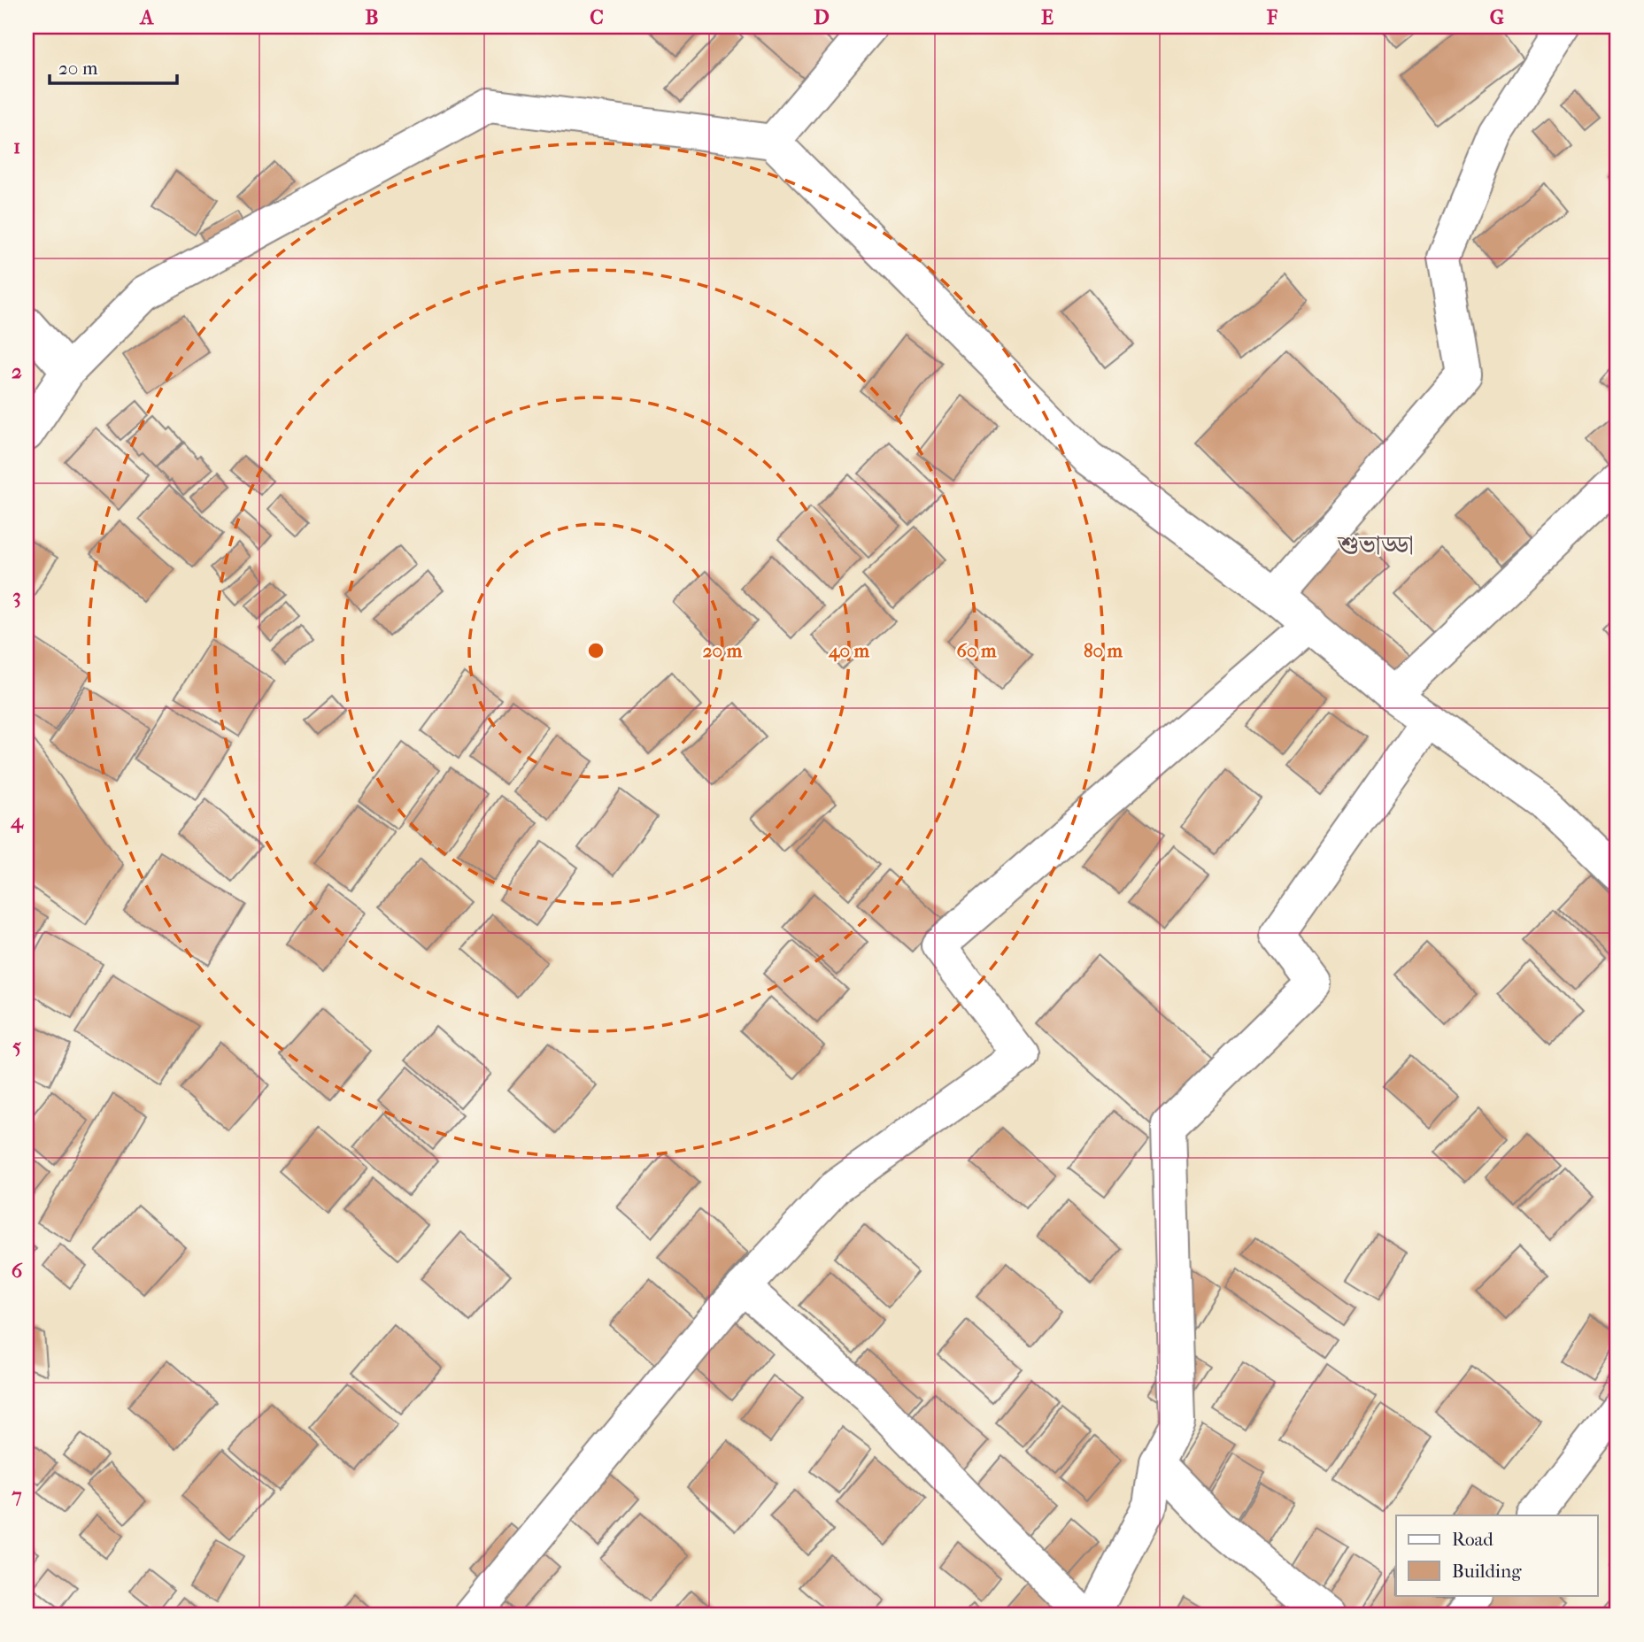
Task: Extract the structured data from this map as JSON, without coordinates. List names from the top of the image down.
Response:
{
  "districts": ["শুভাড্ডা"],
  "legend": ["Road", "Building"],
  "scale_bar": "20 m",
  "grid": {
    "columns": [
      "A",
      "B",
      "C",
      "D",
      "E",
      "F",
      "G"
    ],
    "rows": [
      "1",
      "2",
      "3",
      "4",
      "5",
      "6",
      "7"
    ]
  },
  "rings": [
    "20 m",
    "40 m",
    "60 m",
    "80 m"
  ]
}
